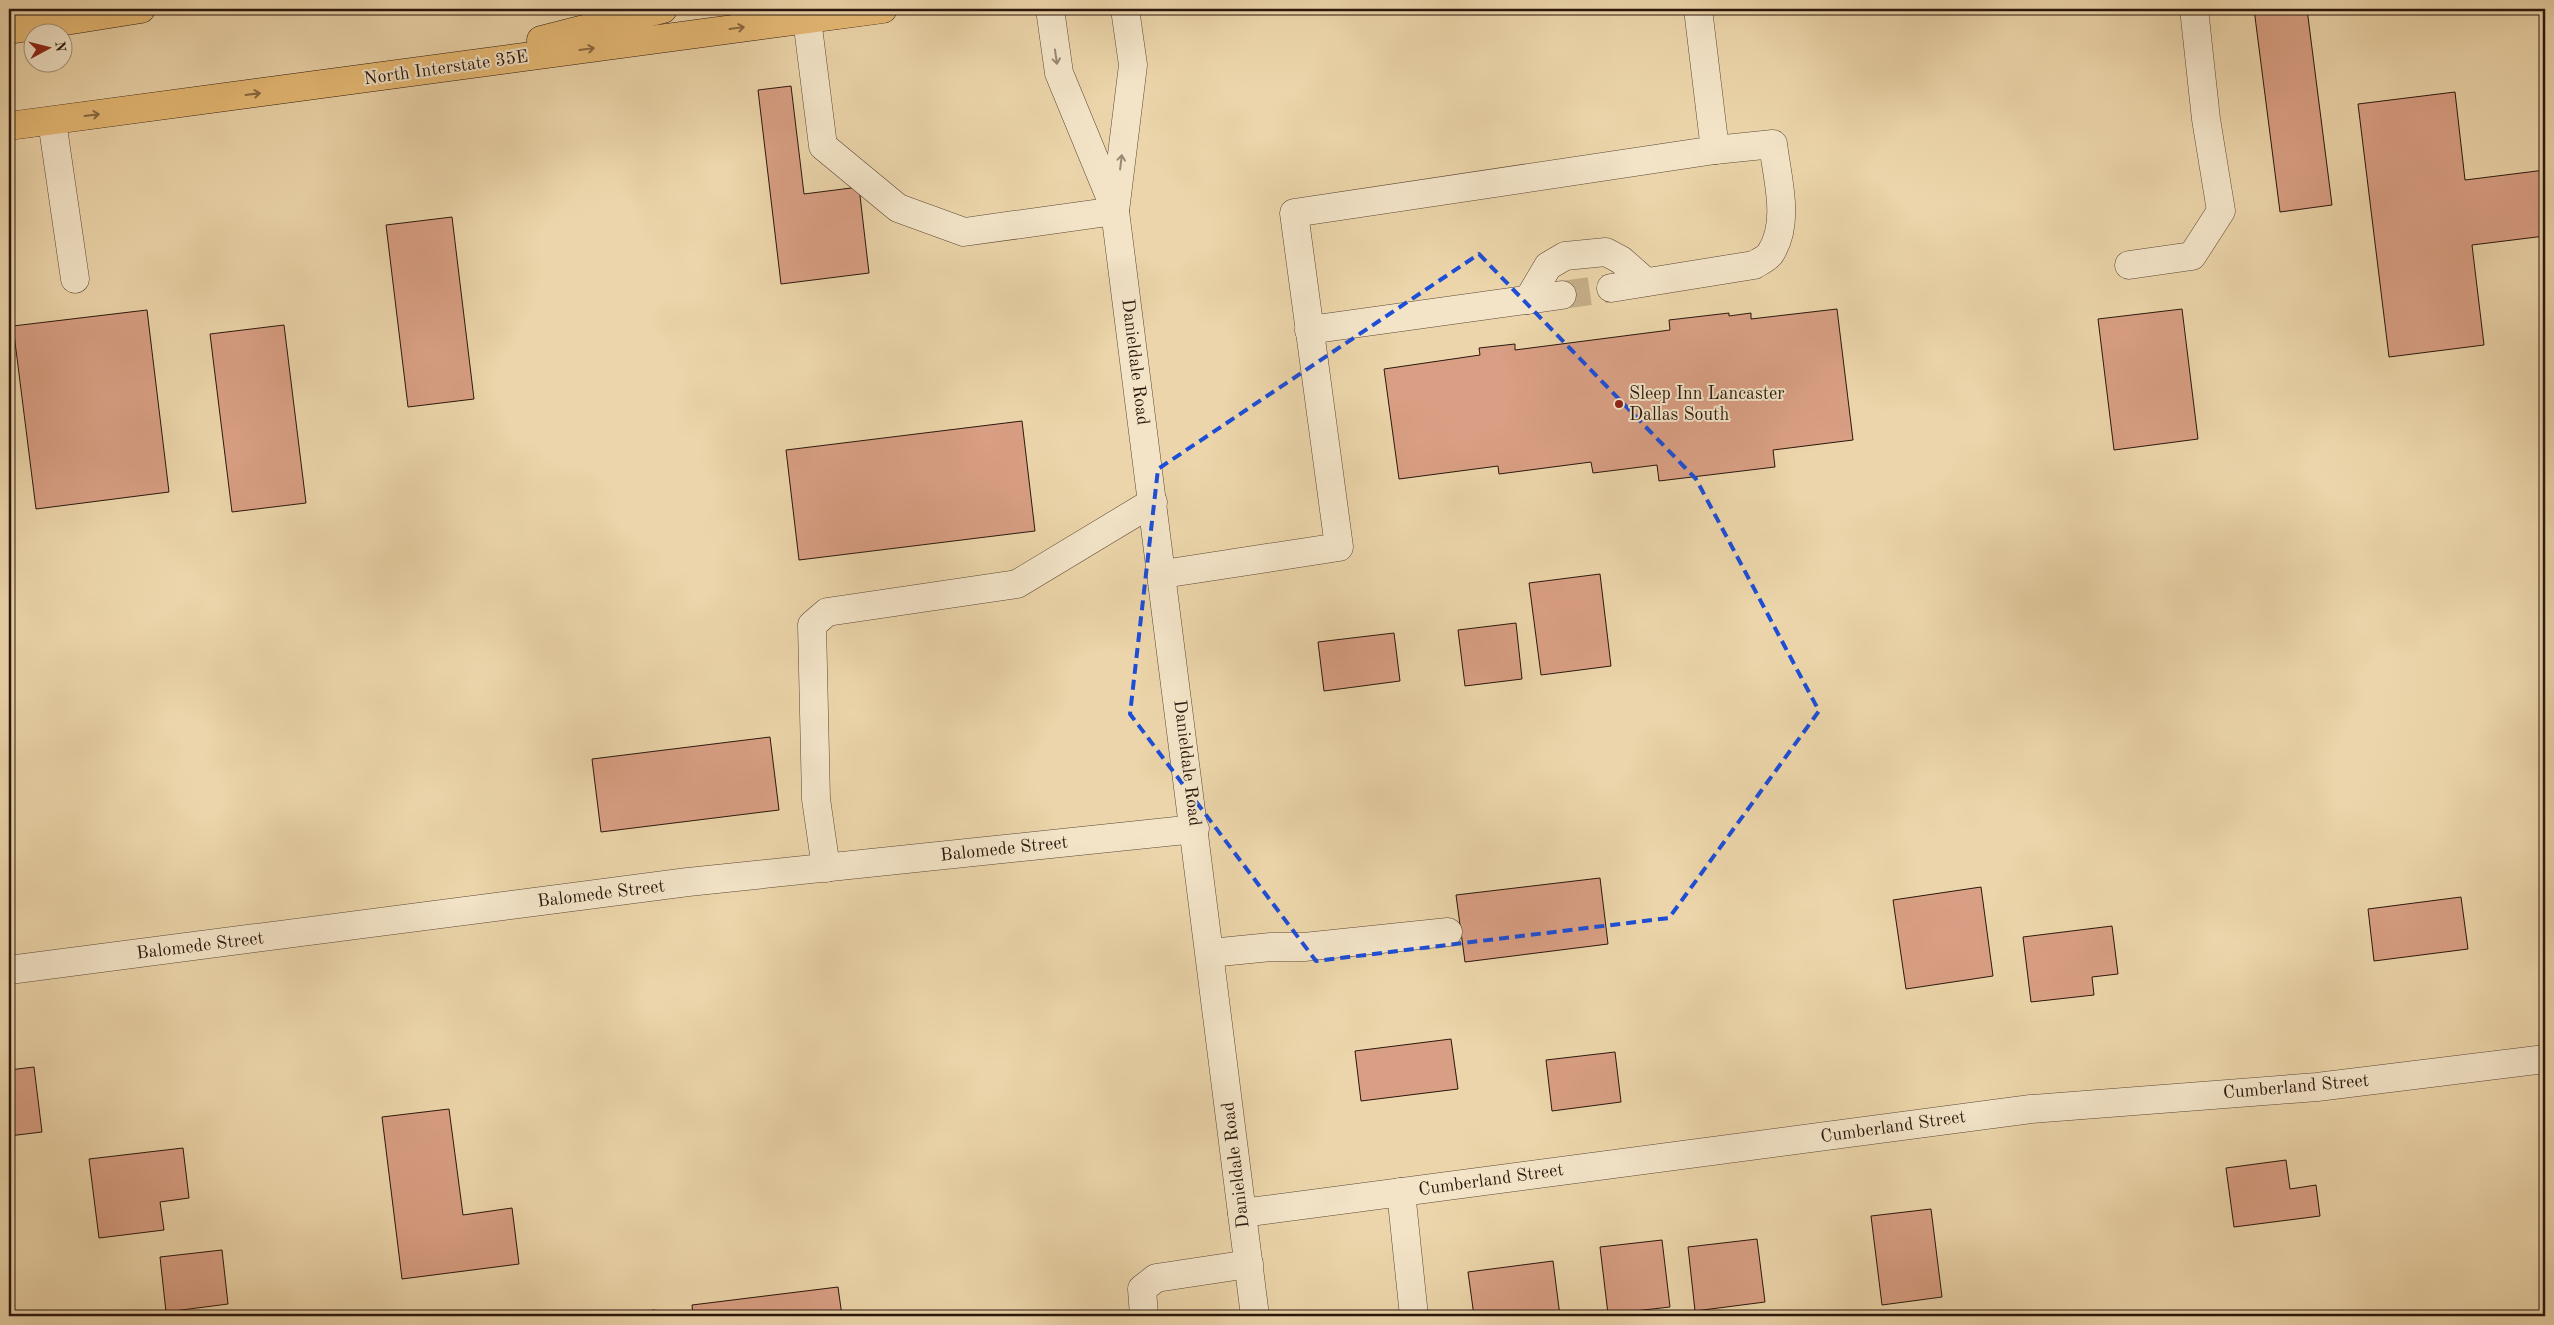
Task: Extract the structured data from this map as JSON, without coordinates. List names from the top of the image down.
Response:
{
  "streets": {
    "main road": ["North Interstate 35E"],
    "street": ["Danieldale Road", "Balomede Street", "Cumberland Street"]
  },
  "crossings": [
    ["Danieldale Road", "Balomede Street"],
    ["Danieldale Road", "Cumberland Street"]
  ],
  "places": ["Sleep Inn Lancaster Dallas South"],
  "north": "right"
}
